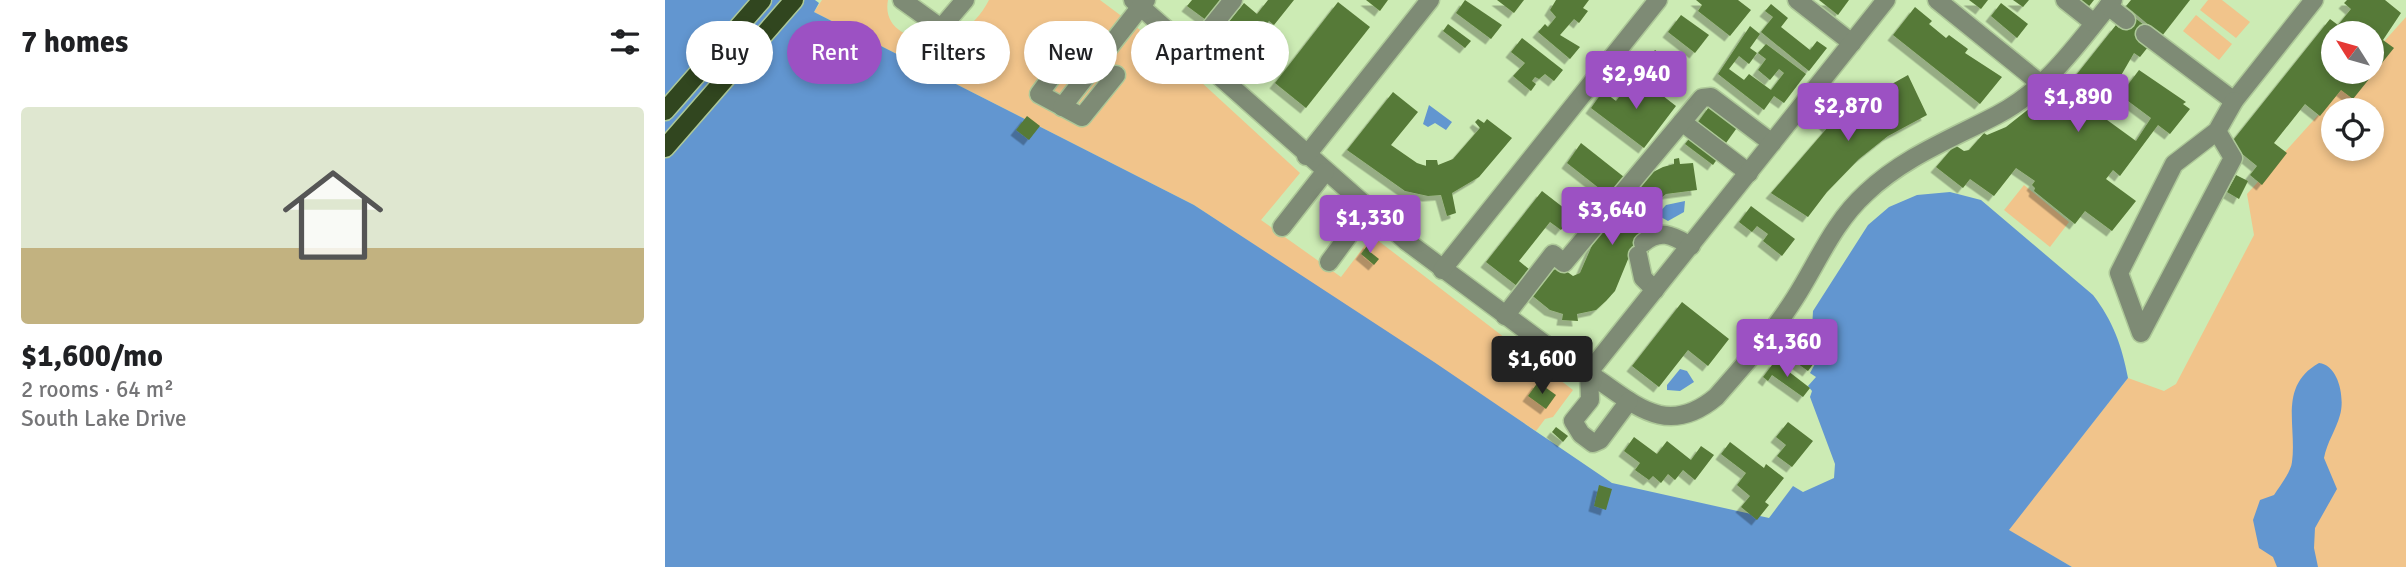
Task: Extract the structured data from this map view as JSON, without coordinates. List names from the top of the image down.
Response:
{
  "north": "top left",
  "page": {
    "heading": "7 homes",
    "chip": [
      "Buy",
      "Rent",
      "Filters",
      "New",
      "Apartment"
    ],
    "price": [
      "$2,940",
      "$1,890",
      "$2,870",
      "$3,640",
      "$1,330",
      "$1,360",
      "$1,600"
    ],
    "list": [
      {
        "name": "$1,600/mo",
        "note": "2 rooms · 64 m² · South Lake Drive"
      }
    ]
  }
}
